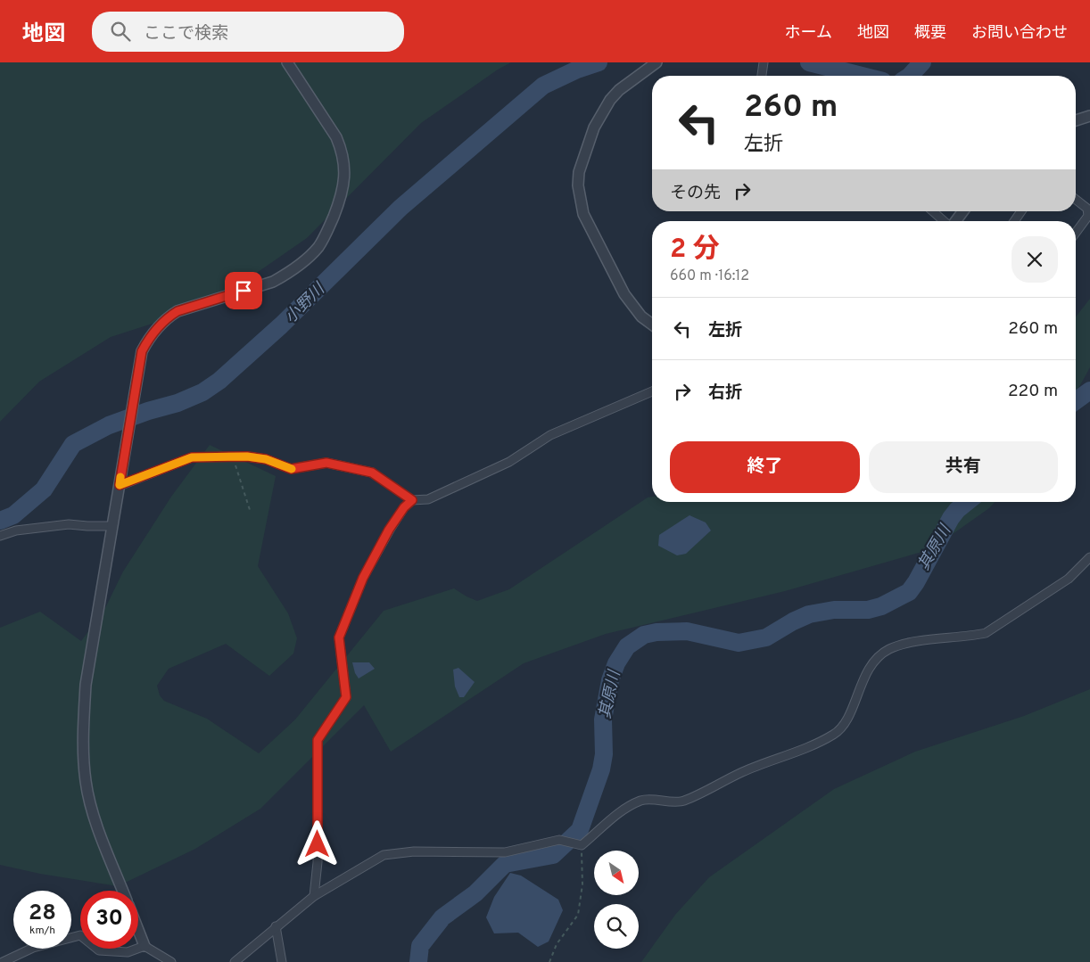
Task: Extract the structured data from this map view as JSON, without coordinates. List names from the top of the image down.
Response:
{
  "water": ["小野川", "其原川"],
  "north": "bottom right",
  "page": {
    "header": "地図",
    "search": "ここで検索",
    "nav": [
      "ホーム",
      "地図",
      "概要",
      "お問い合わせ"
    ],
    "turn": ["260 m", "左折"],
    "then": "その先",
    "heading": ["2 分", "660 m · 16:12"],
    "list": [
      {
        "name": "左折",
        "value": "260 m"
      },
      {
        "name": "右折",
        "value": "220 m"
      }
    ],
    "buttons": ["終了", "共有"],
    "speed": "28 km/h",
    "limit": "30"
  }
}
